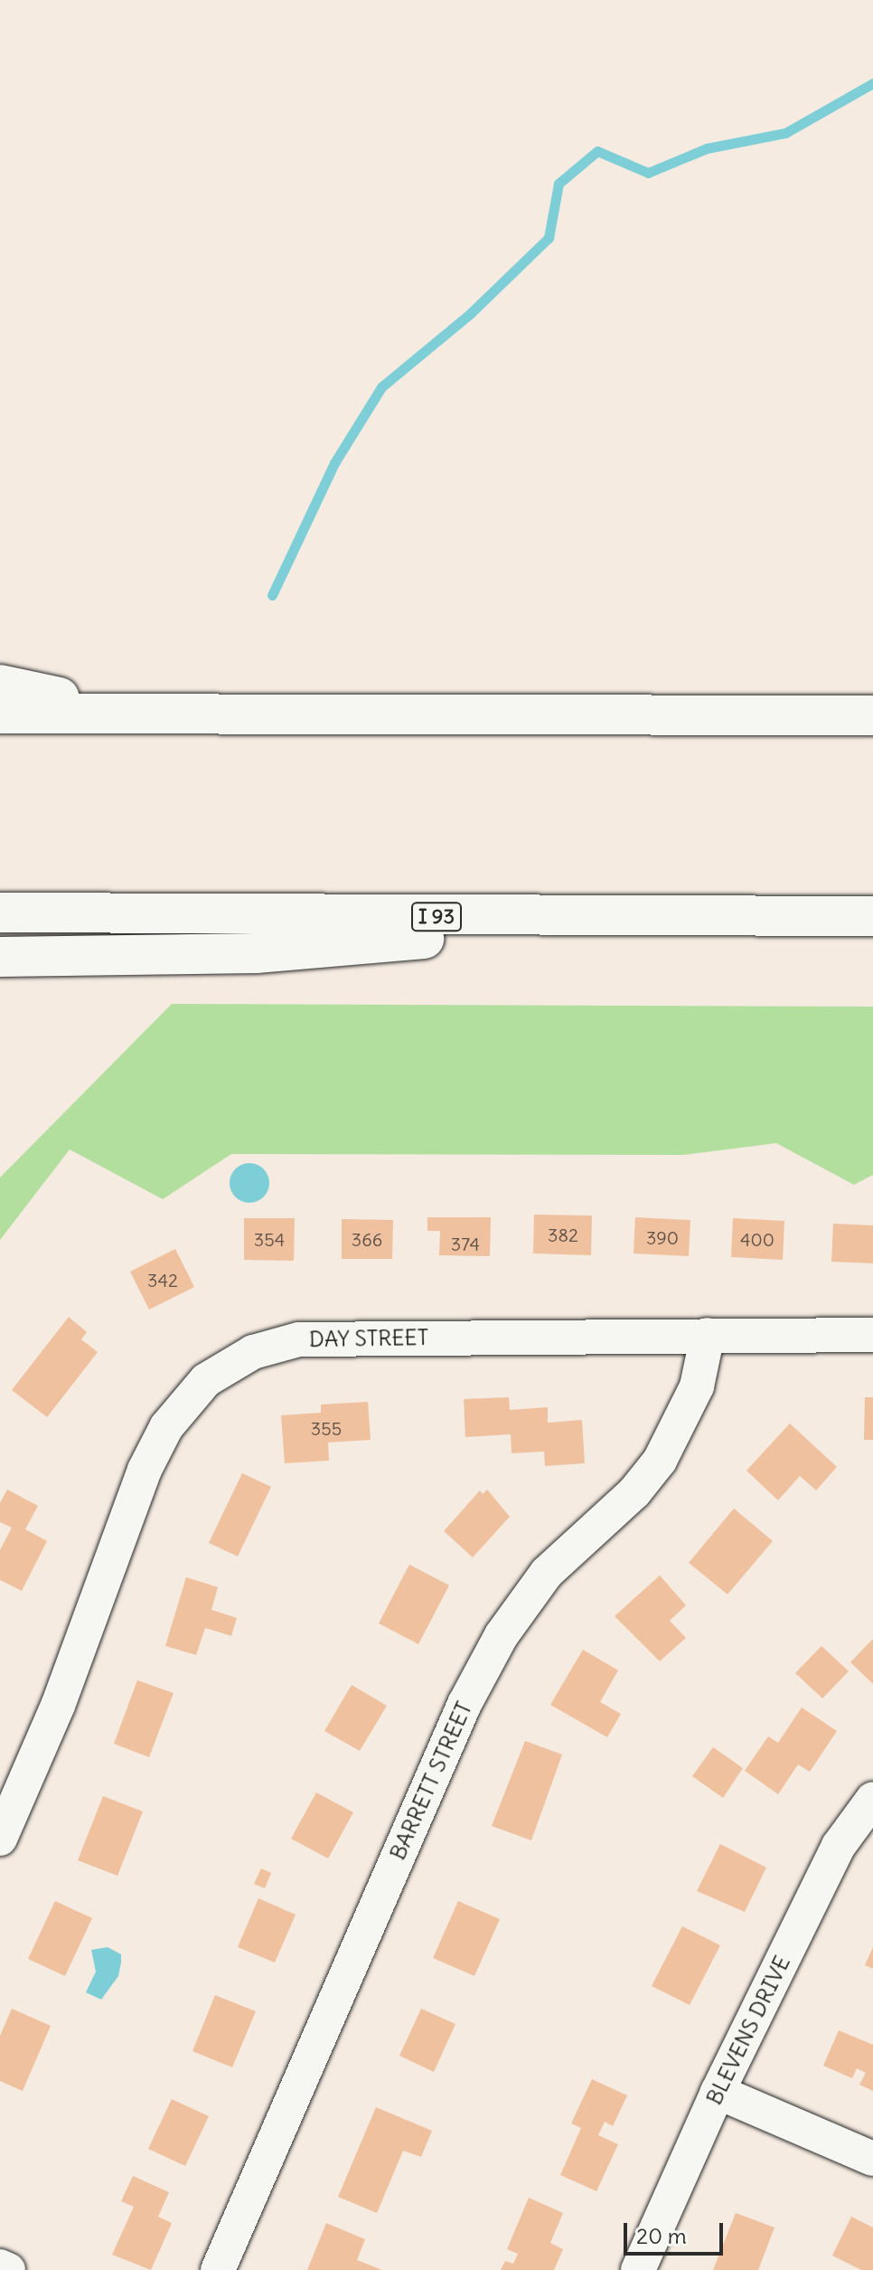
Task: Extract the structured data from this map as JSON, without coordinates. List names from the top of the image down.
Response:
{
  "streets": {
    "highway": ["I 93"],
    "street": ["DAY STREET", "BARRETT STREET", "BLEVENS DRIVE"]
  },
  "crossings": [
    ["DAY STREET", "BARRETT STREET"]
  ],
  "house_numbers": [
    "382",
    "390",
    "354",
    "366",
    "400",
    "374",
    "342",
    "355"
  ],
  "scale_bar": "20 m"
}
